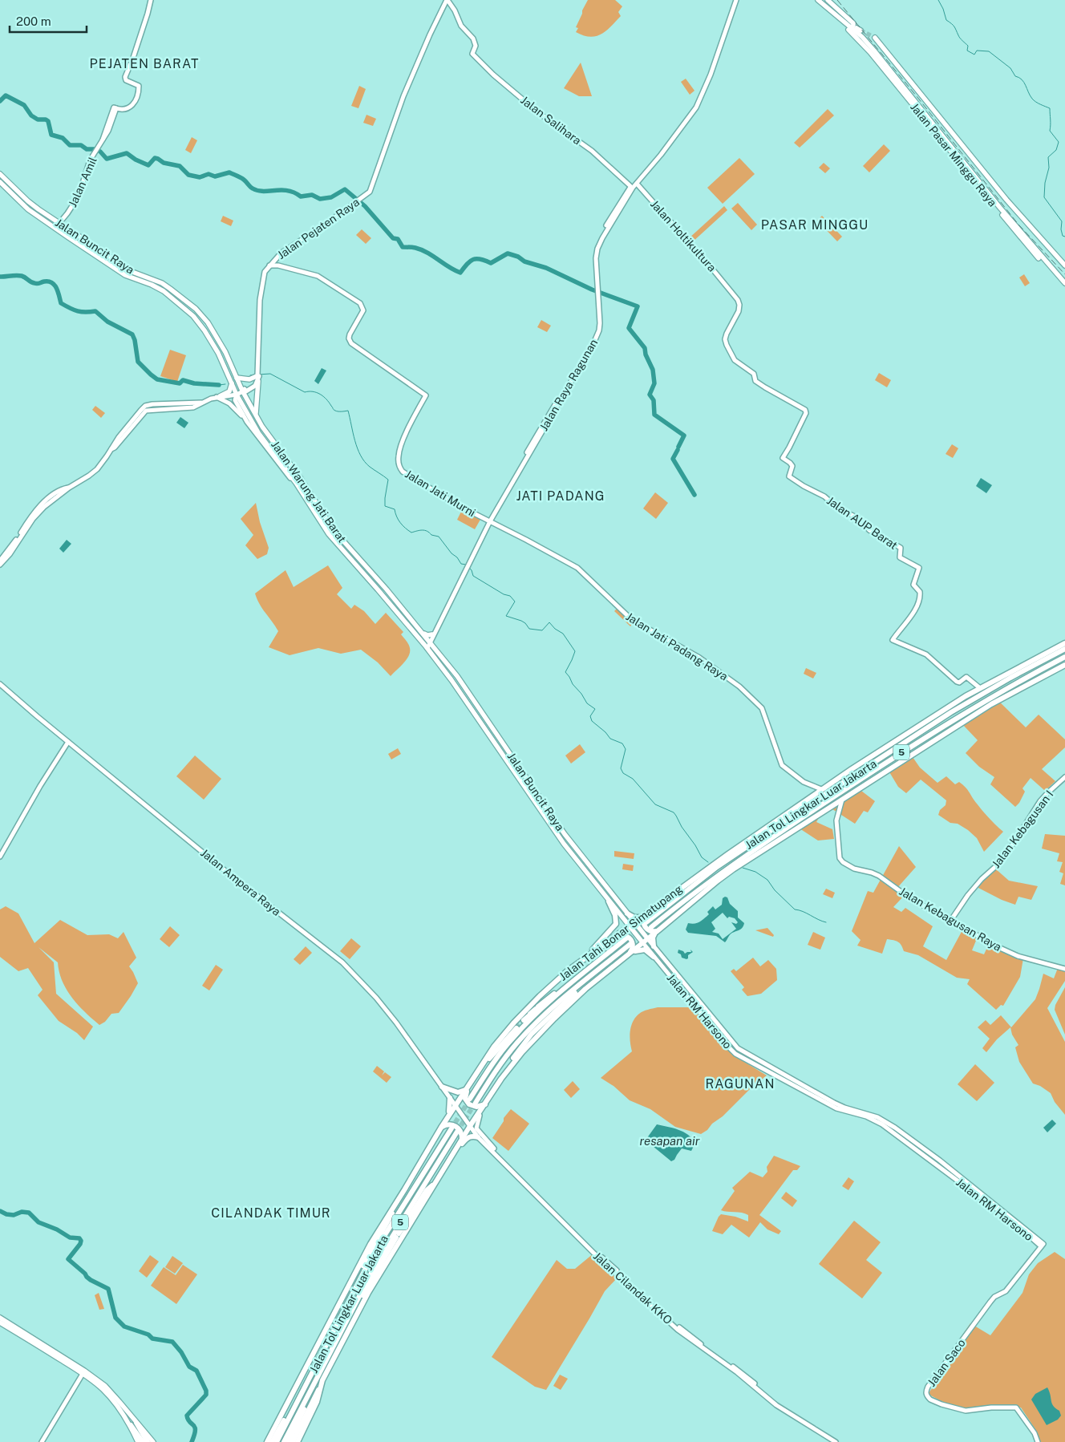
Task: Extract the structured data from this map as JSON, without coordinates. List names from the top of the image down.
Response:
{
  "streets": {
    "highway": ["5", "Jalan Tol Lingkar Luar Jakarta", "Jalan Tahi Bonar Simatupang"],
    "main road": ["Jalan Pasar Minggu Raya", "Jalan Buncit Raya", "Jalan Warung Jati Barat"],
    "street": [
      "Jalan Salihara",
      "Jalan Amil",
      "Jalan Pejaten Raya",
      "Jalan Holtikultura",
      "Jalan Raya Ragunan",
      "Jalan Jati Murni",
      "Jalan AUP Barat",
      "Jalan Jati Padang Raya",
      "Jalan Kebagusan I",
      "Jalan Ampera Raya",
      "Jalan Kebagusan Raya",
      "Jalan RM Harsono",
      "Jalan Cilandak KKO",
      "Jalan Saco"
    ]
  },
  "crossings": [
    ["Jalan Salihara", "Jalan Pejaten Raya"],
    ["Jalan Salihara", "Jalan Raya Ragunan"],
    ["Jalan Amil", "Jalan Buncit Raya"],
    ["Jalan Holtikultura", "Jalan Raya Ragunan"],
    ["Jalan Holtikultura", "Jalan AUP Barat"],
    ["Jalan Buncit Raya", "Jalan Raya Ragunan"],
    ["Jalan Buncit Raya", "Jalan Warung Jati Barat"],
    ["Jalan Buncit Raya", "Jalan Tahi Bonar Simatupang"],
    ["Jalan Buncit Raya", "Jalan RM Harsono"],
    ["Jalan Raya Ragunan", "Jalan Warung Jati Barat"],
    ["Jalan Raya Ragunan", "Jalan Jati Murni"],
    ["Jalan Raya Ragunan", "Jalan Jati Padang Raya"],
    ["Jalan Jati Murni", "Jalan Jati Padang Raya"],
    ["Jalan AUP Barat", "Jalan Tahi Bonar Simatupang"],
    ["Jalan Jati Padang Raya", "Jalan Tahi Bonar Simatupang"],
    ["Jalan Kebagusan I", "Jalan Kebagusan Raya"],
    ["Jalan Ampera Raya", "Jalan Tahi Bonar Simatupang"],
    ["Jalan Ampera Raya", "Jalan Cilandak KKO"],
    ["Jalan Kebagusan Raya", "Jalan Tahi Bonar Simatupang"],
    ["Jalan Tahi Bonar Simatupang", "Jalan RM Harsono"],
    ["Jalan Tahi Bonar Simatupang", "Jalan Cilandak KKO"],
    ["Jalan RM Harsono", "Jalan Saco"]
  ],
  "districts": [
    "PEJATEN BARAT",
    "PASAR MINGGU",
    "JATI PADANG",
    "RAGUNAN",
    "CILANDAK TIMUR"
  ],
  "water": ["resapan air"],
  "scale_bar": "200 m"
}
